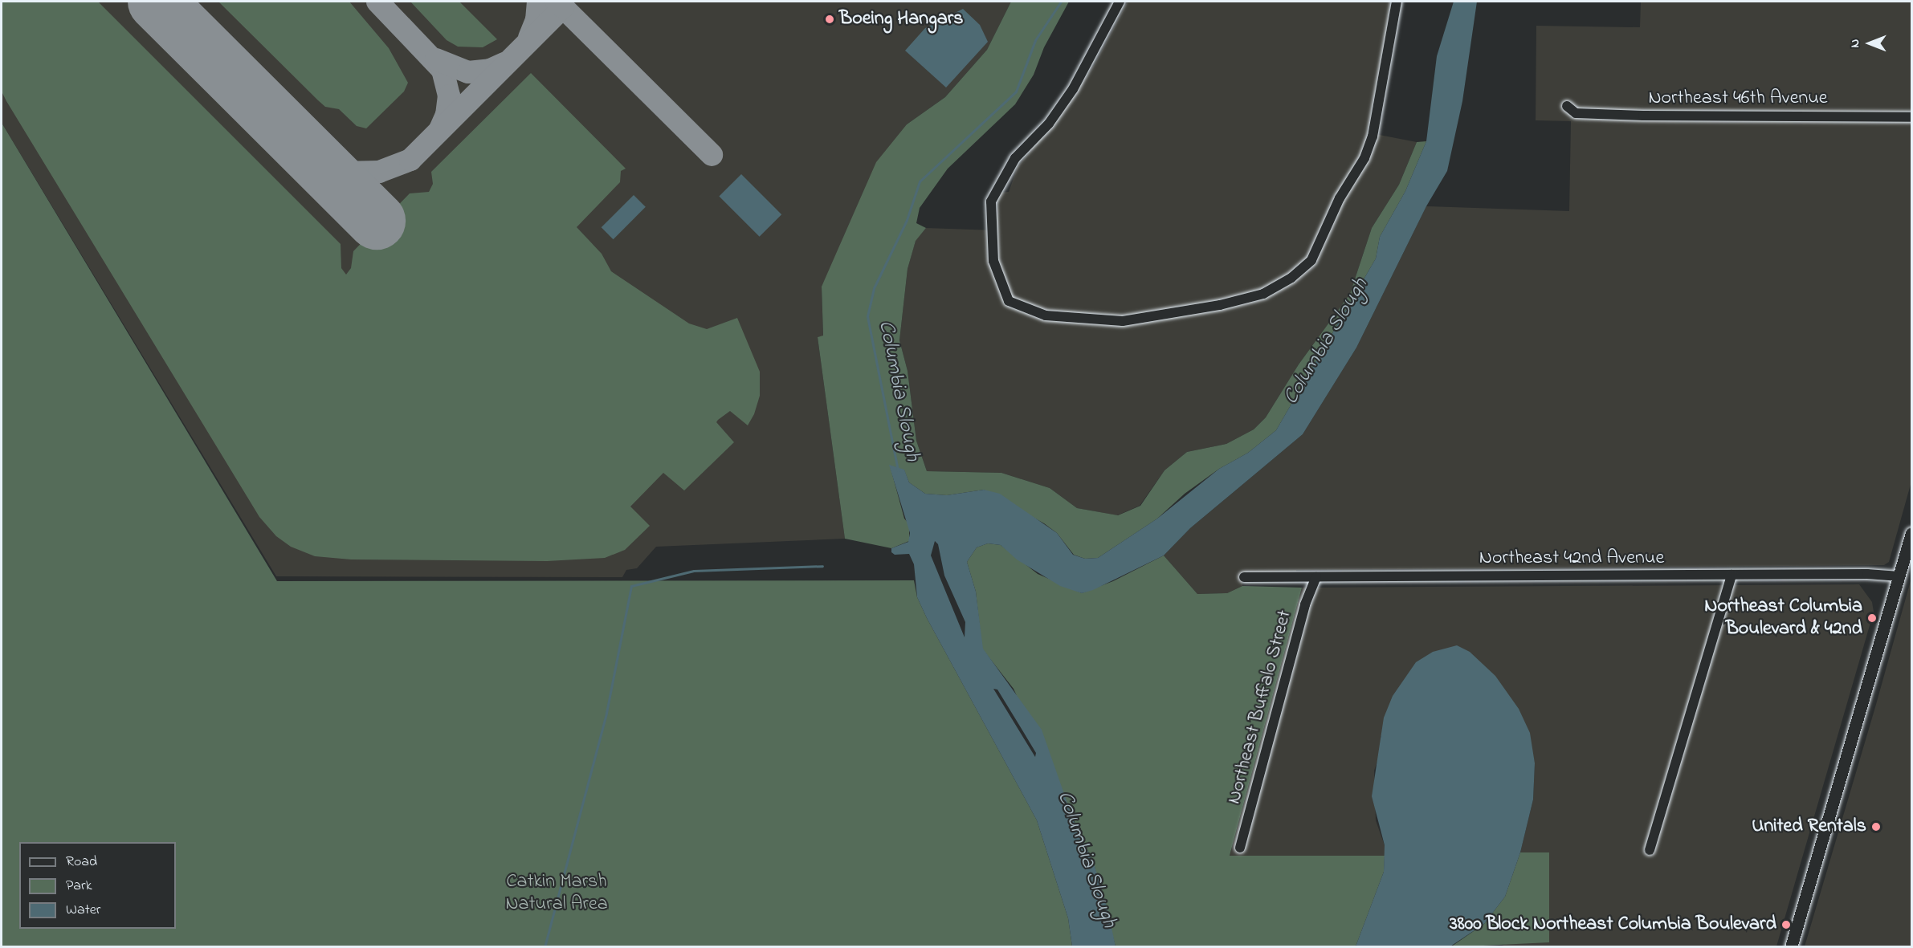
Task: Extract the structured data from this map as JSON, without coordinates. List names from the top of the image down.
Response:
{
  "streets": {
    "street": ["Northeast 46th Avenue", "Northeast 42nd Avenue", "Northeast Buffalo Street"]
  },
  "crossings": [
    ["Northeast 42nd Avenue", "Northeast Buffalo Street"]
  ],
  "water": ["Columbia Slough"],
  "parks": ["Catkin Marsh Natural Area"],
  "places": [
    "Boeing Hangars",
    "Northeast Columbia Boulevard & 42nd",
    "United Rentals",
    "3800 Block Northeast Columbia Boulevard"
  ],
  "legend": ["Road", "Park", "Water"],
  "north": "left"
}
